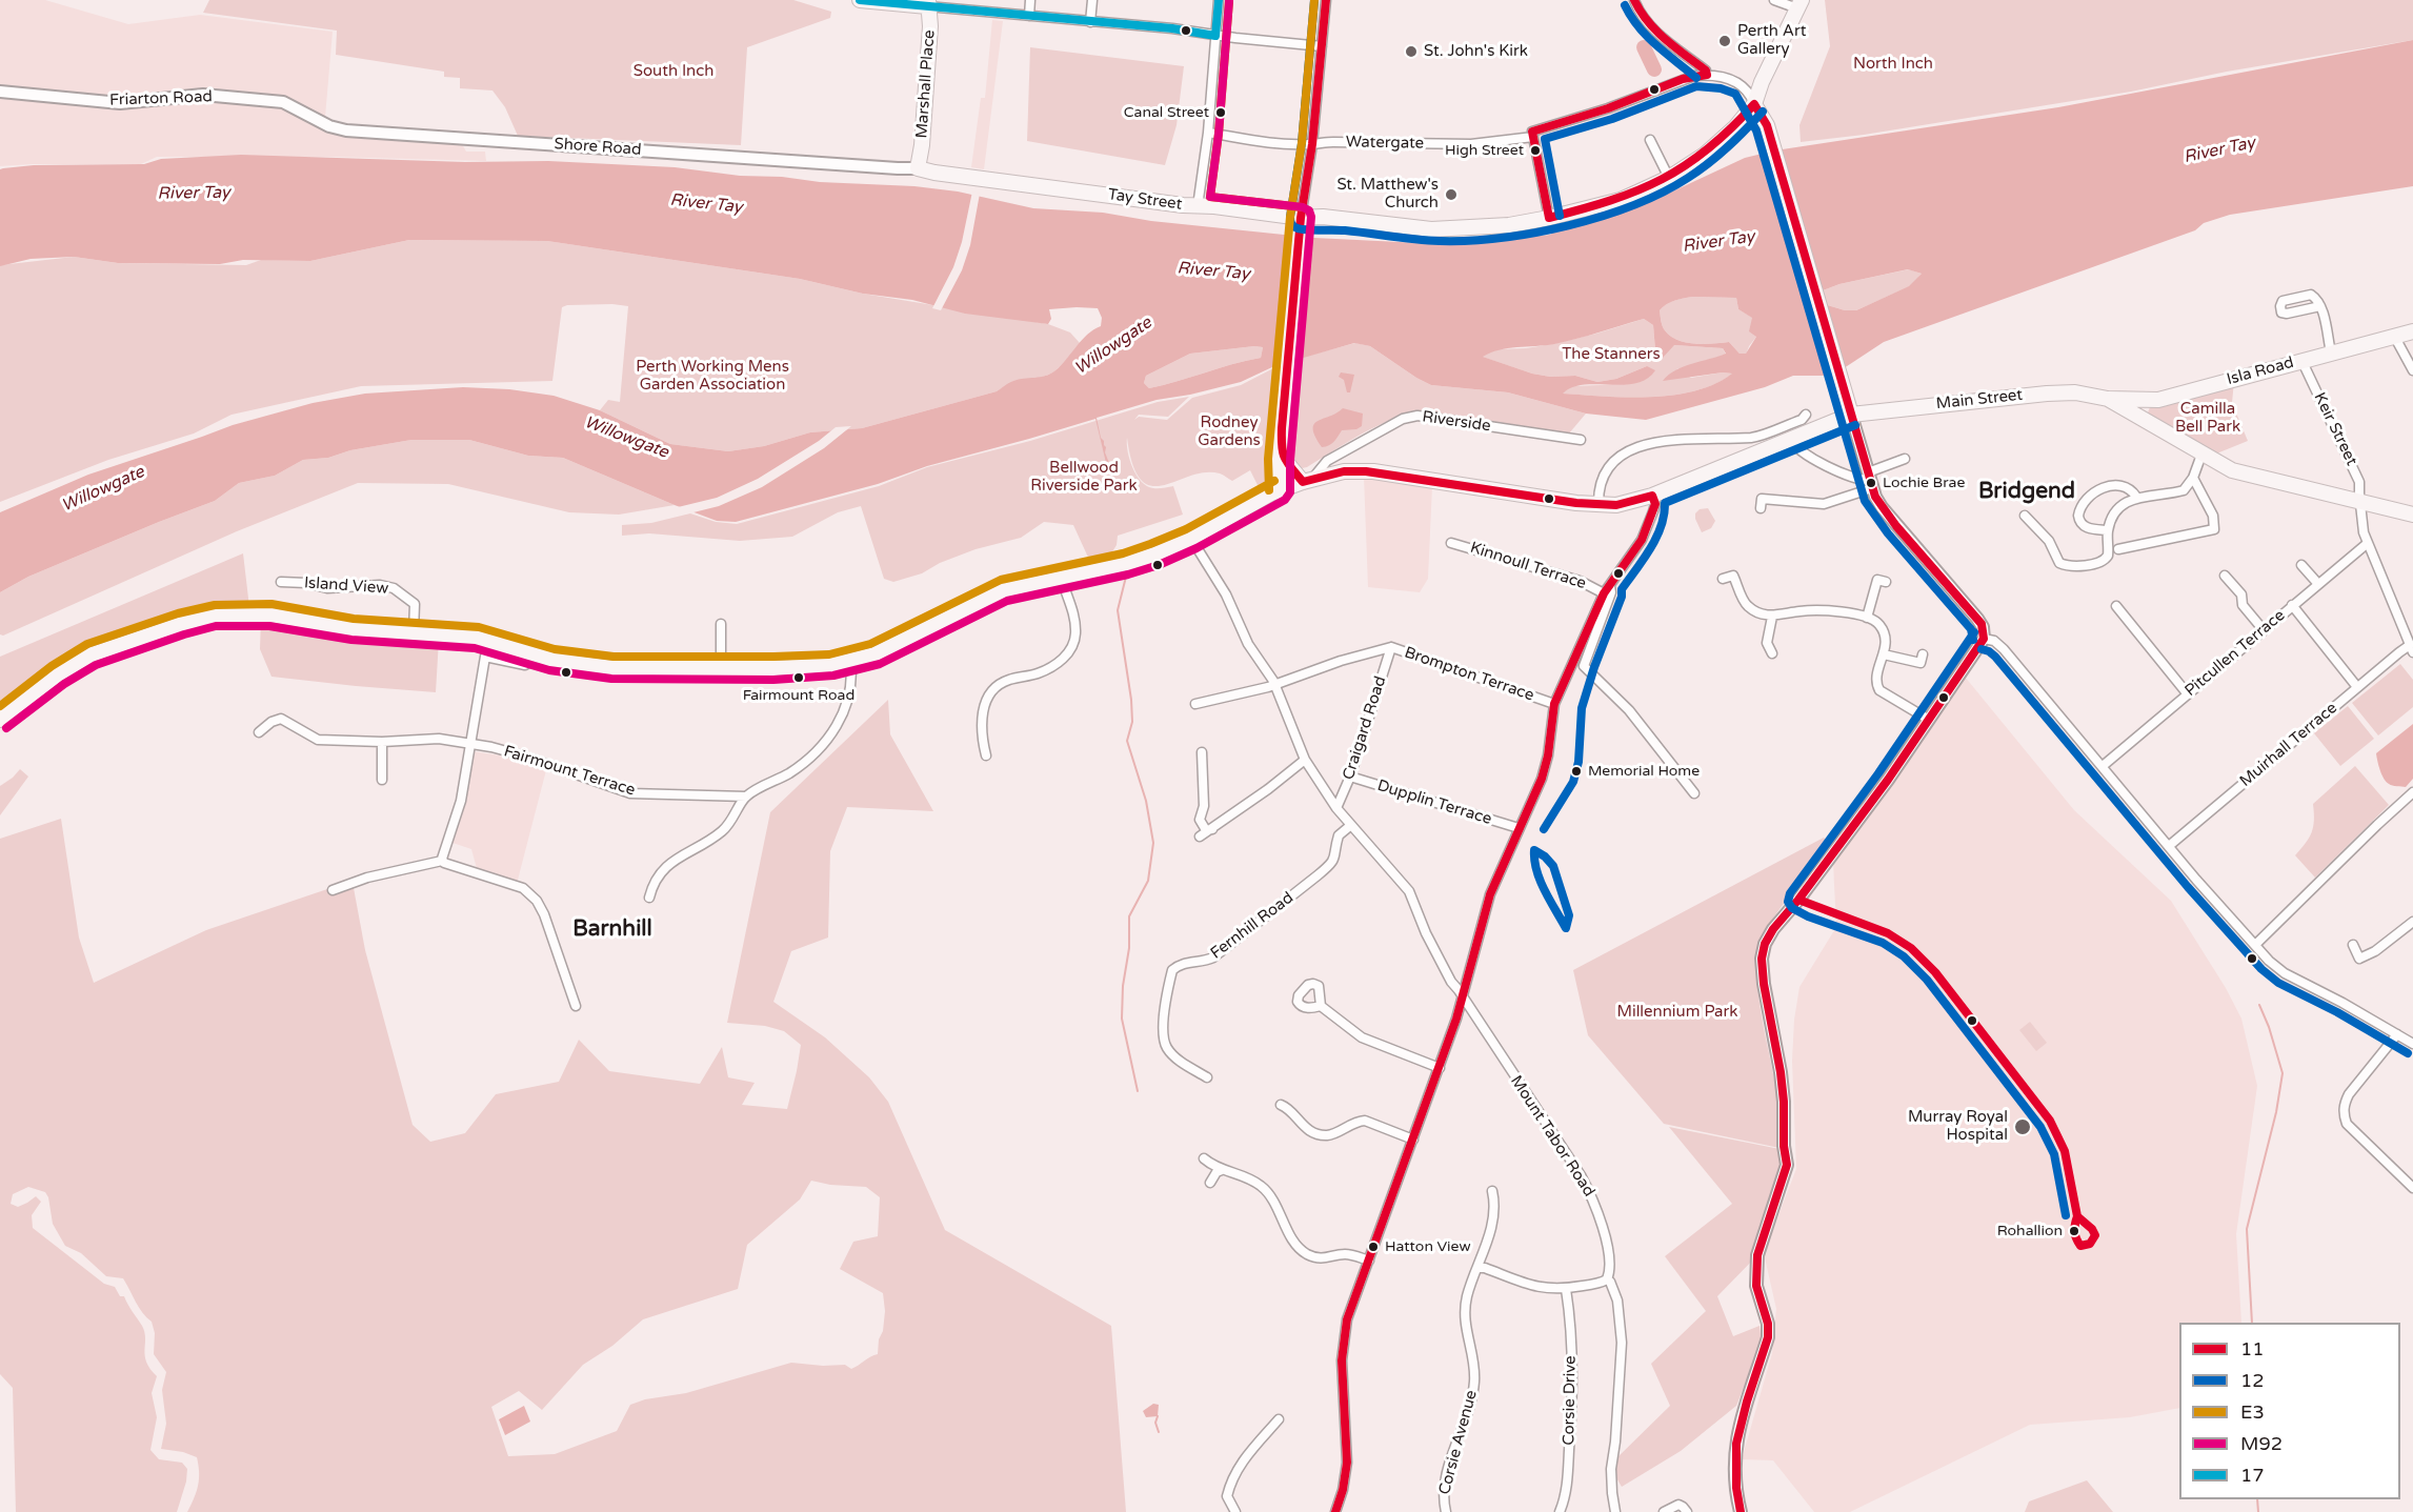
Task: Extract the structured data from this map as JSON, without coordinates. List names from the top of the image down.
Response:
{
  "streets": {
    "main road": [
      "Marshall Place",
      "Tay Street",
      "Isla Road",
      "Main Street"
    ],
    "street": [
      "Friarton Road",
      "Watergate",
      "Shore Road",
      "Riverside",
      "Keir Street",
      "Kinnoull Terrace",
      "Island View",
      "Pitcullen Terrace",
      "Brompton Terrace",
      "Craigard Road",
      "Muirhall Terrace",
      "Fairmount Terrace",
      "Dupplin Terrace",
      "Fernhill Road",
      "Mount Tabor Road",
      "Corsie Drive",
      "Corsie Avenue"
    ]
  },
  "crossings": [
    ["Marshall Place", "Shore Road"],
    ["Marshall Place", "Tay Street"],
    ["Friarton Road", "Shore Road"],
    ["Shore Road", "Tay Street"],
    ["Isla Road", "Main Street"],
    ["Isla Road", "Keir Street"],
    ["Main Street", "Riverside"],
    ["Main Street", "Island View"],
    ["Main Street", "Mount Tabor Road"],
    ["Keir Street", "Pitcullen Terrace"],
    ["Keir Street", "Muirhall Terrace"],
    ["Brompton Terrace", "Craigard Road"],
    ["Brompton Terrace", "Mount Tabor Road"],
    ["Craigard Road", "Dupplin Terrace"],
    ["Craigard Road", "Mount Tabor Road"],
    ["Fernhill Road", "Mount Tabor Road"]
  ],
  "districts": ["Bridgend", "Barnhill"],
  "water": ["River Tay", "Willowgate"],
  "parks": [
    "North Inch",
    "South Inch",
    "The Stanners",
    "Perth Working Mens Garden Association",
    "Camilla Bell Park",
    "Rodney Gardens",
    "Bellwood Riverside Park",
    "Millennium Park"
  ],
  "places": [
    "Perth Art Gallery",
    "St. John's Kirk",
    "Canal Street",
    "High Street",
    "St. Matthew's Church",
    "Lochie Brae",
    "Fairmount Road",
    "Memorial Home",
    "Murray Royal Hospital",
    "Rohallion",
    "Hatton View"
  ],
  "lines": [
    "transit line 11",
    "transit line 12",
    "transit line E3",
    "transit line 17",
    "transit line M92"
  ],
  "legend": [
    "11",
    "12",
    "E3",
    "M92",
    "17"
  ]
}
